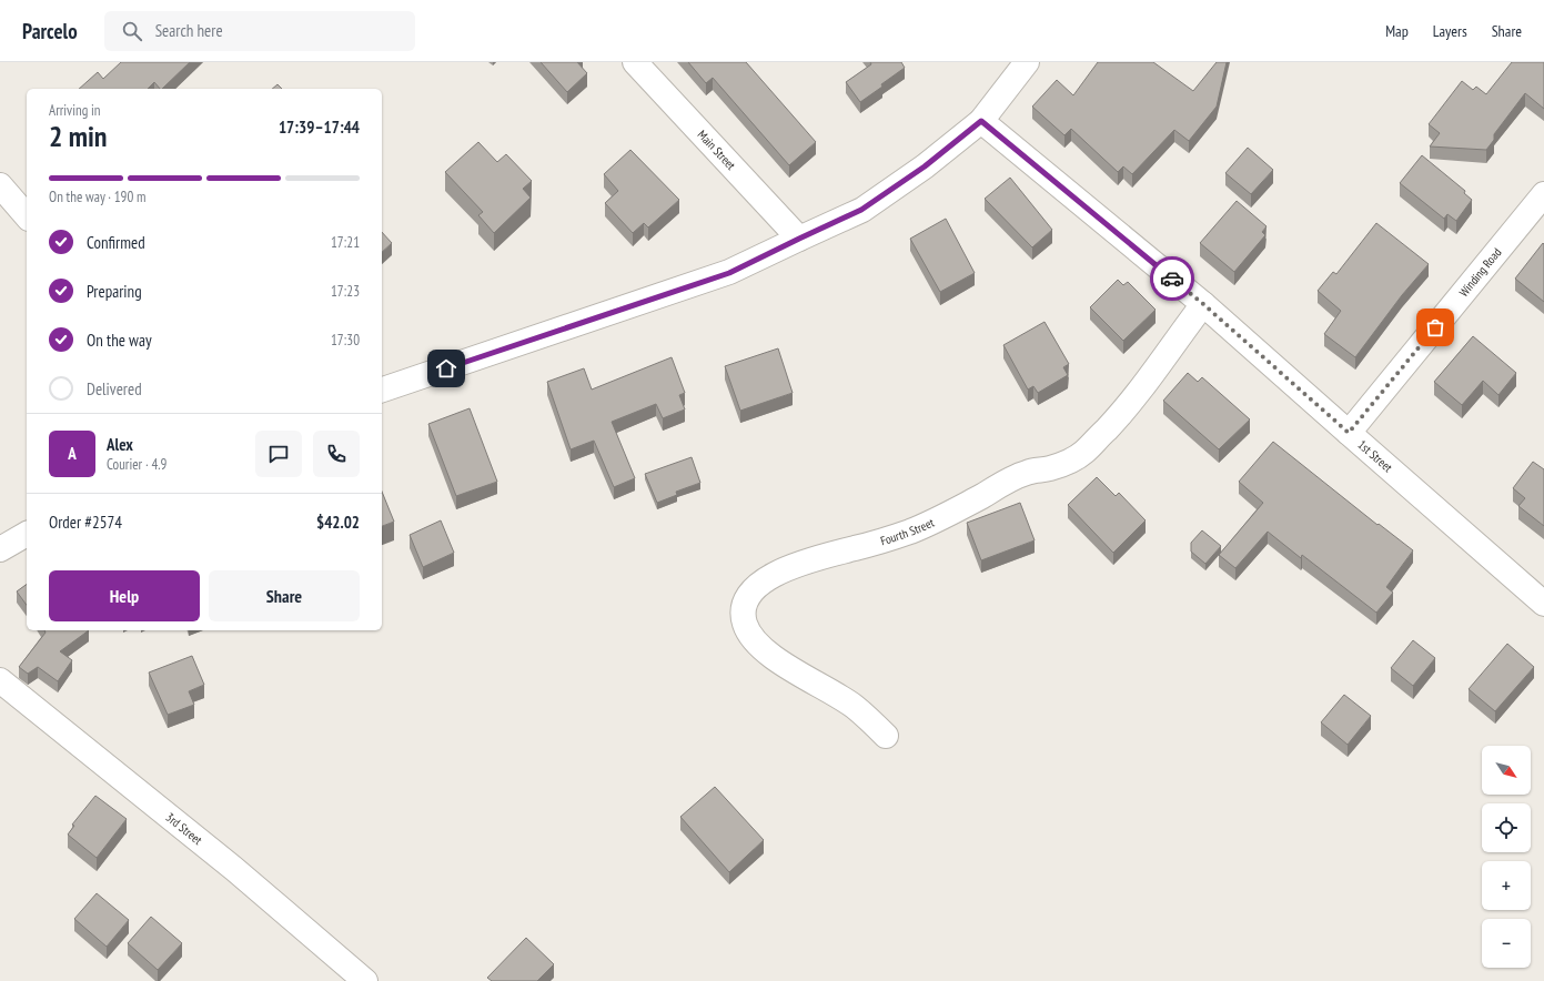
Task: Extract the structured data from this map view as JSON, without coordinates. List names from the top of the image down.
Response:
{
  "streets": {
    "street": [
      "Main Street",
      "Winding Road",
      "1st Street",
      "Fourth Street",
      "3rd Street"
    ]
  },
  "crossings": [
    ["Winding Road", "1st Street"],
    ["1st Street", "Fourth Street"]
  ],
  "north": "bottom right",
  "page": {
    "header": "Parcelo",
    "search": "Search here",
    "nav": ["Map", "Layers", "Share"],
    "heading": ["2 min", "Arriving in", "17:39–17:44"],
    "panel": [
      "Alex",
      "Courier · 4.9",
      "Order #2574",
      "$42.02"
    ],
    "bar": "On the way · 190 m",
    "list": [
      ["Confirmed", "17:21"],
      ["Preparing", "17:23"],
      ["On the way", "17:30"],
      "Delivered"
    ],
    "round": "A",
    "buttons": ["Help", "Share"],
    "map_buttons": ["+", "−"]
  }
}
